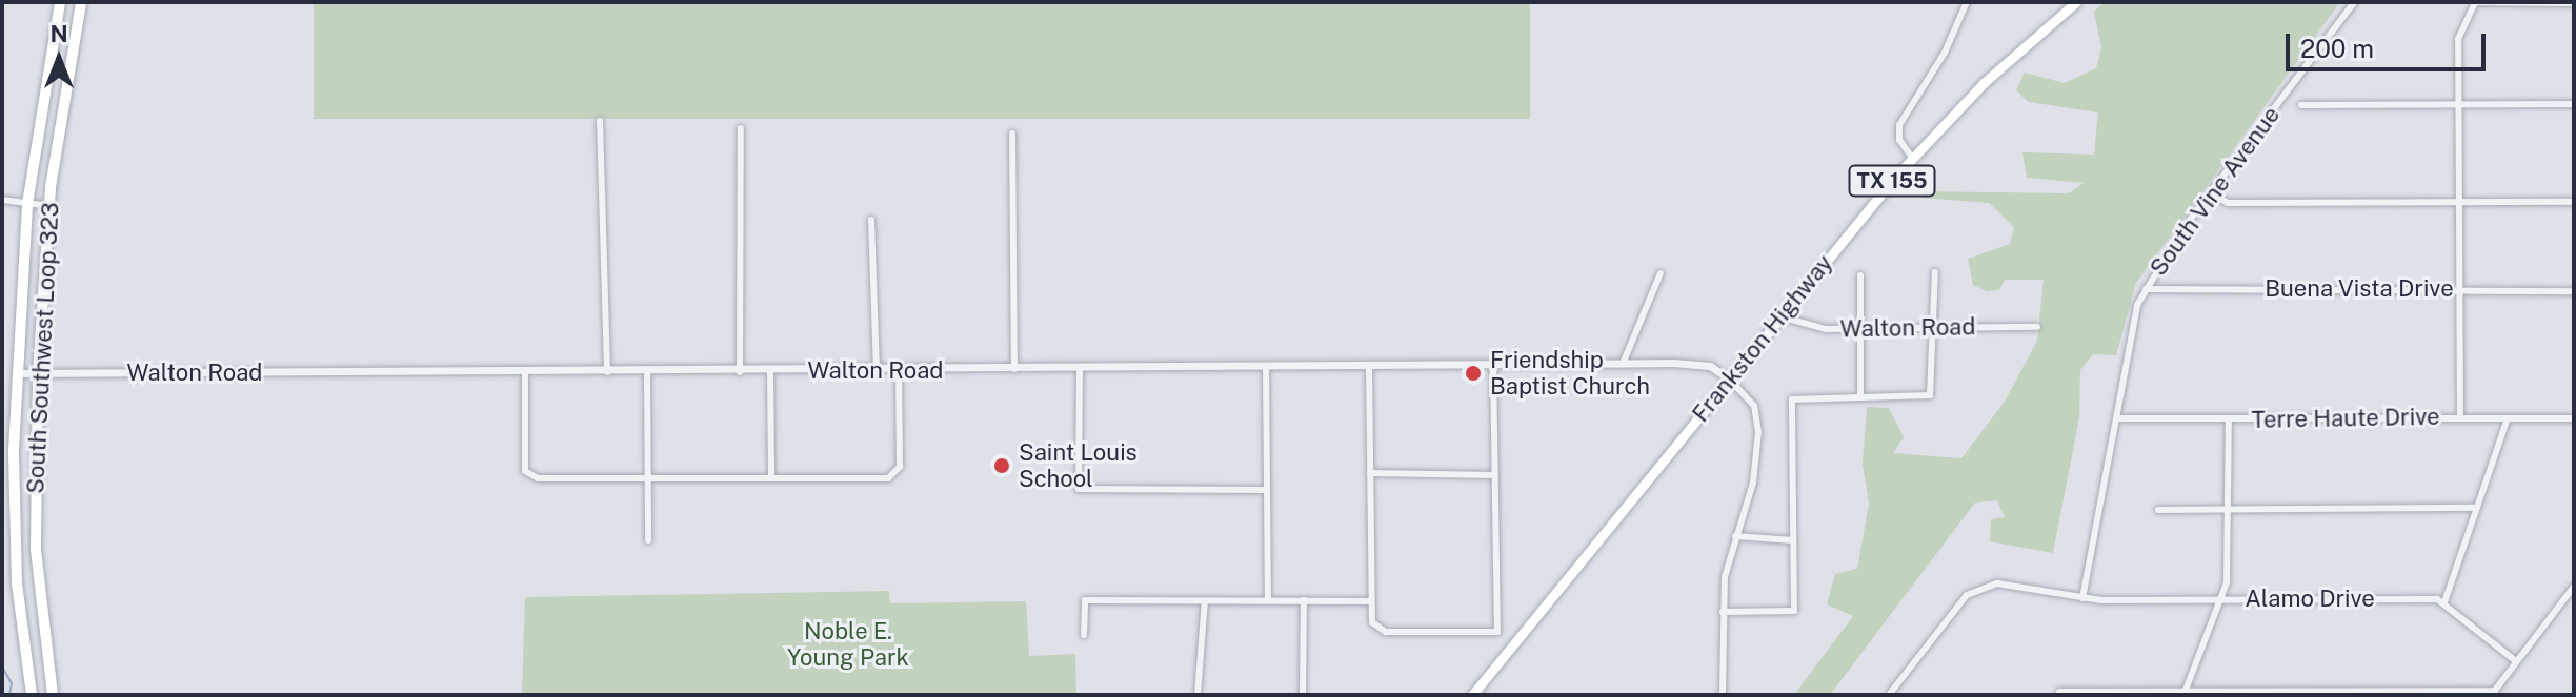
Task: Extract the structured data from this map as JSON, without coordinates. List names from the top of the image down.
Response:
{
  "streets": {
    "highway": ["South Southwest Loop 323"],
    "main road": ["TX 155", "Frankston Highway"],
    "street": [
      "South Vine Avenue",
      "Buena Vista Drive",
      "Walton Road",
      "Terre Haute Drive",
      "Alamo Drive"
    ]
  },
  "crossings": [
    ["South Vine Avenue", "Buena Vista Drive"],
    ["South Vine Avenue", "Terre Haute Drive"],
    ["South Vine Avenue", "Alamo Drive"],
    ["Walton Road", "Frankston Highway"],
    ["Walton Road", "South Southwest Loop 323"]
  ],
  "parks": ["Noble E. Young Park"],
  "places": ["Friendship Baptist Church", "Saint Louis School"],
  "scale_bar": "200 m",
  "north": "top"
}
